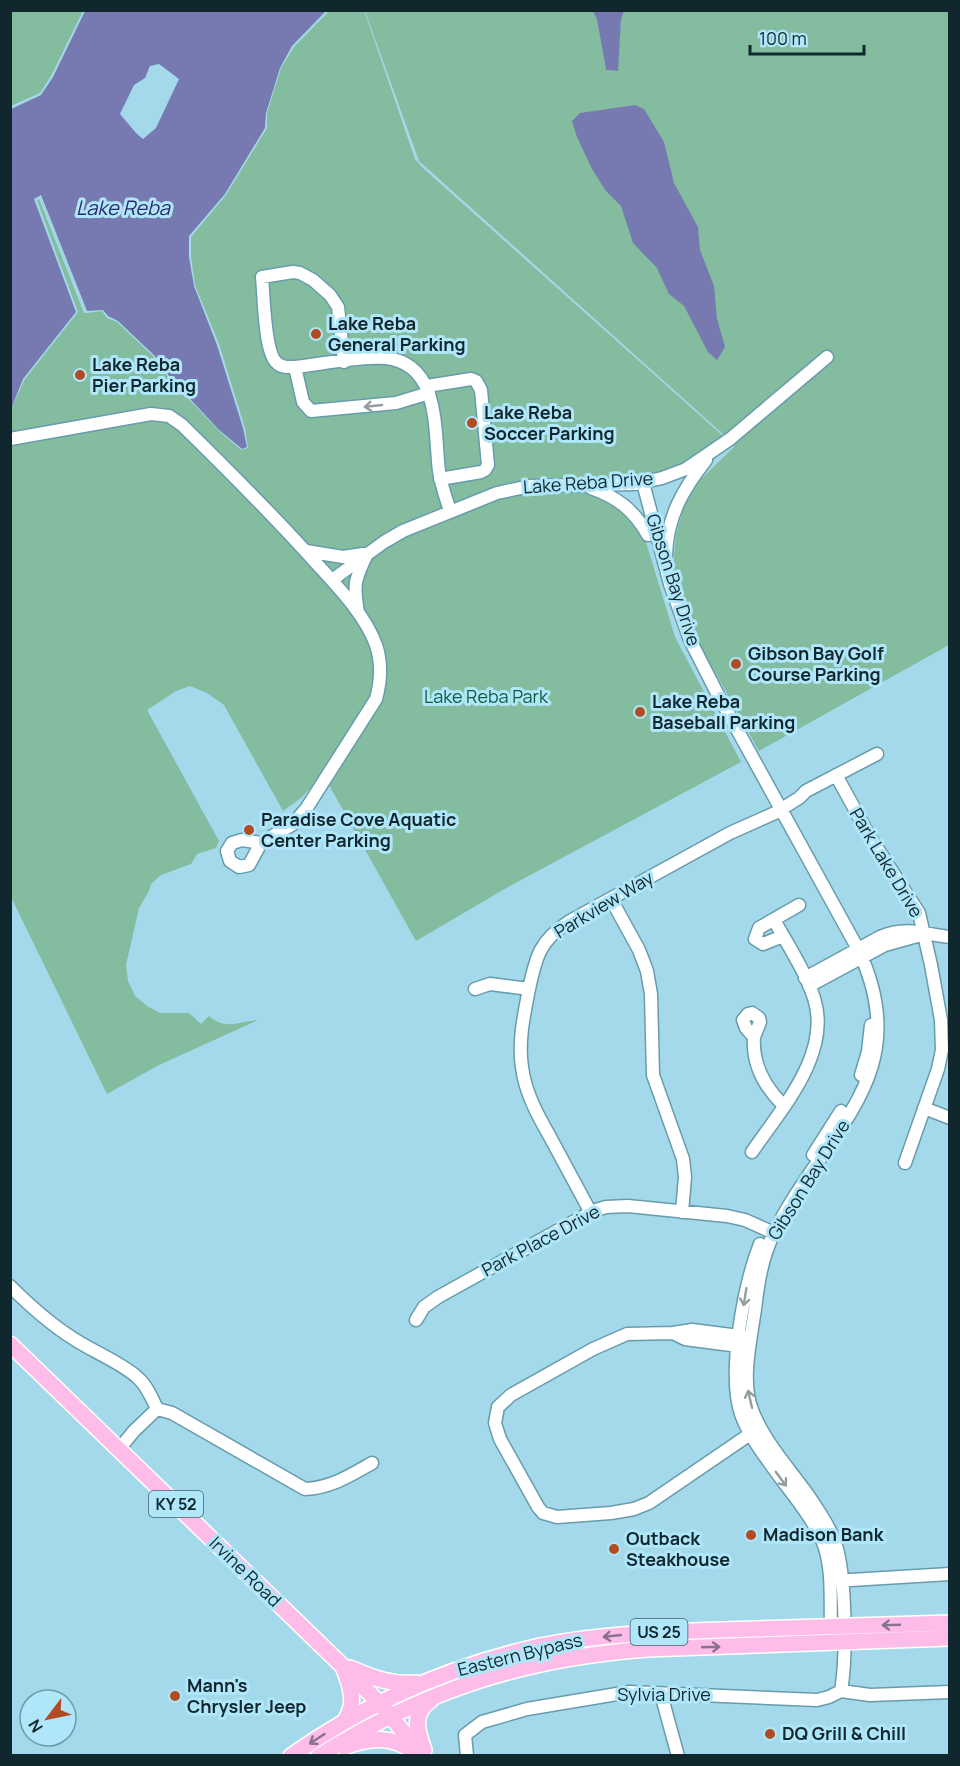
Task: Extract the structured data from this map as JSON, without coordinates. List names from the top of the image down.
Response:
{
  "streets": {
    "main road": [
      "KY 52",
      "Irvine Road",
      "US 25",
      "Eastern Bypass"
    ],
    "street": [
      "Lake Reba Drive",
      "Gibson Bay Drive",
      "Park Lake Drive",
      "Parkview Way",
      "Park Place Drive",
      "Sylvia Drive"
    ]
  },
  "crossings": [
    ["Lake Reba Drive", "Gibson Bay Drive"],
    ["Gibson Bay Drive", "Parkview Way"],
    ["Gibson Bay Drive", "Park Place Drive"],
    ["Gibson Bay Drive", "Eastern Bypass"],
    ["Park Lake Drive", "Parkview Way"],
    ["Parkview Way", "Park Place Drive"],
    ["Irvine Road", "Eastern Bypass"]
  ],
  "water": ["Lake Reba"],
  "parks": ["Lake Reba Park"],
  "places": [
    "Lake Reba General Parking",
    "Lake Reba Pier Parking",
    "Lake Reba Soccer Parking",
    "Gibson Bay Golf Course Parking",
    "Lake Reba Baseball Parking",
    "Paradise Cove Aquatic Center Parking",
    "Madison Bank",
    "Outback Steakhouse",
    "Mann's Chrysler Jeep",
    "DQ Grill & Chill"
  ],
  "scale_bar": "100 m",
  "north": "bottom left"
}
